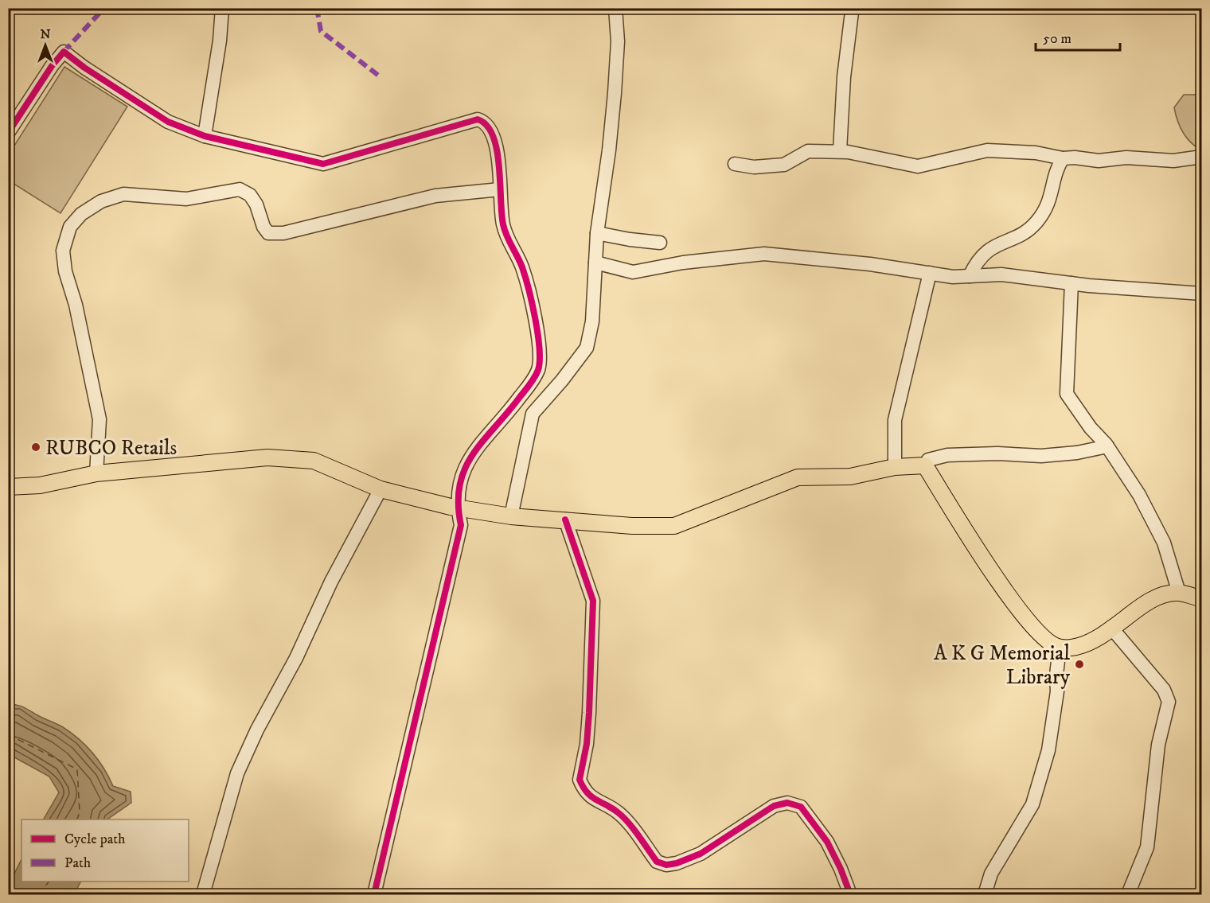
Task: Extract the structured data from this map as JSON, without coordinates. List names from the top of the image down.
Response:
{
  "places": ["RUBCO Retails", "A K G Memorial Library"],
  "legend": ["Cycle path", "Path"],
  "scale_bar": "50 m",
  "north": "top"
}
